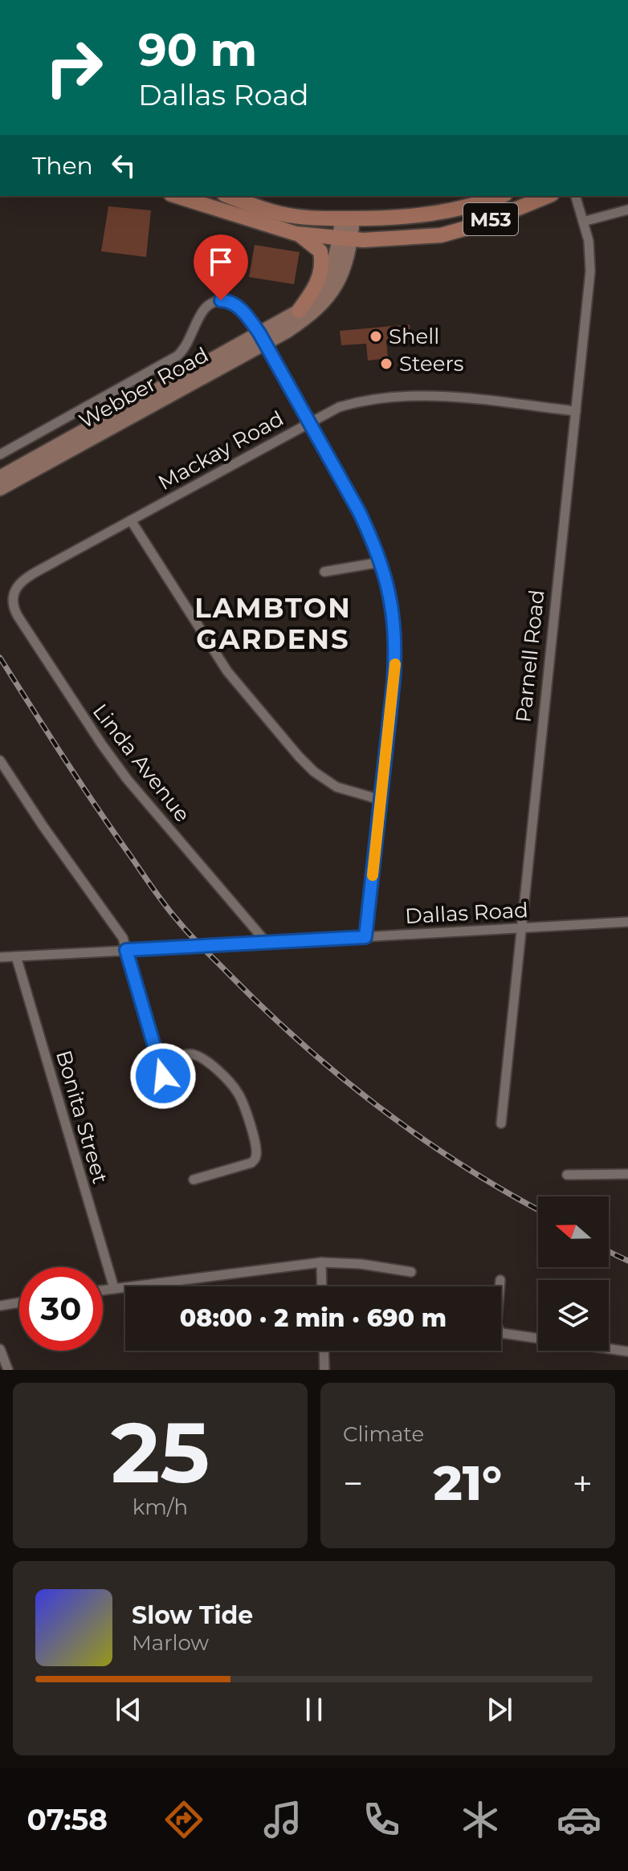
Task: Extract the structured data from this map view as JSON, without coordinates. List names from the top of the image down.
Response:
{
  "streets": {
    "main road": ["M53", "Webber Road"],
    "street": [
      "Mackay Road",
      "Parnell Road",
      "Linda Avenue",
      "Dallas Road",
      "Bonita Street"
    ]
  },
  "crossings": [
    ["M53", "Webber Road"],
    ["Mackay Road", "Parnell Road"],
    ["Mackay Road", "Linda Avenue"],
    ["Parnell Road", "Dallas Road"],
    ["Linda Avenue", "Dallas Road"],
    ["Dallas Road", "Bonita Street"]
  ],
  "districts": ["LAMBTON GARDENS"],
  "places": ["Shell", "Steers"],
  "north": "left",
  "page": {
    "turn": ["90 m", "Dallas Road"],
    "then": "Then",
    "limit": "30",
    "trip": "08:00 · 2 min · 690 m",
    "tile": [
      ["25", "km/h"],
      "Climate"
    ],
    "heat": ["−", "21°", "+"],
    "song": ["Slow Tide", "Marlow"],
    "tabs": "07:58"
  }
}
